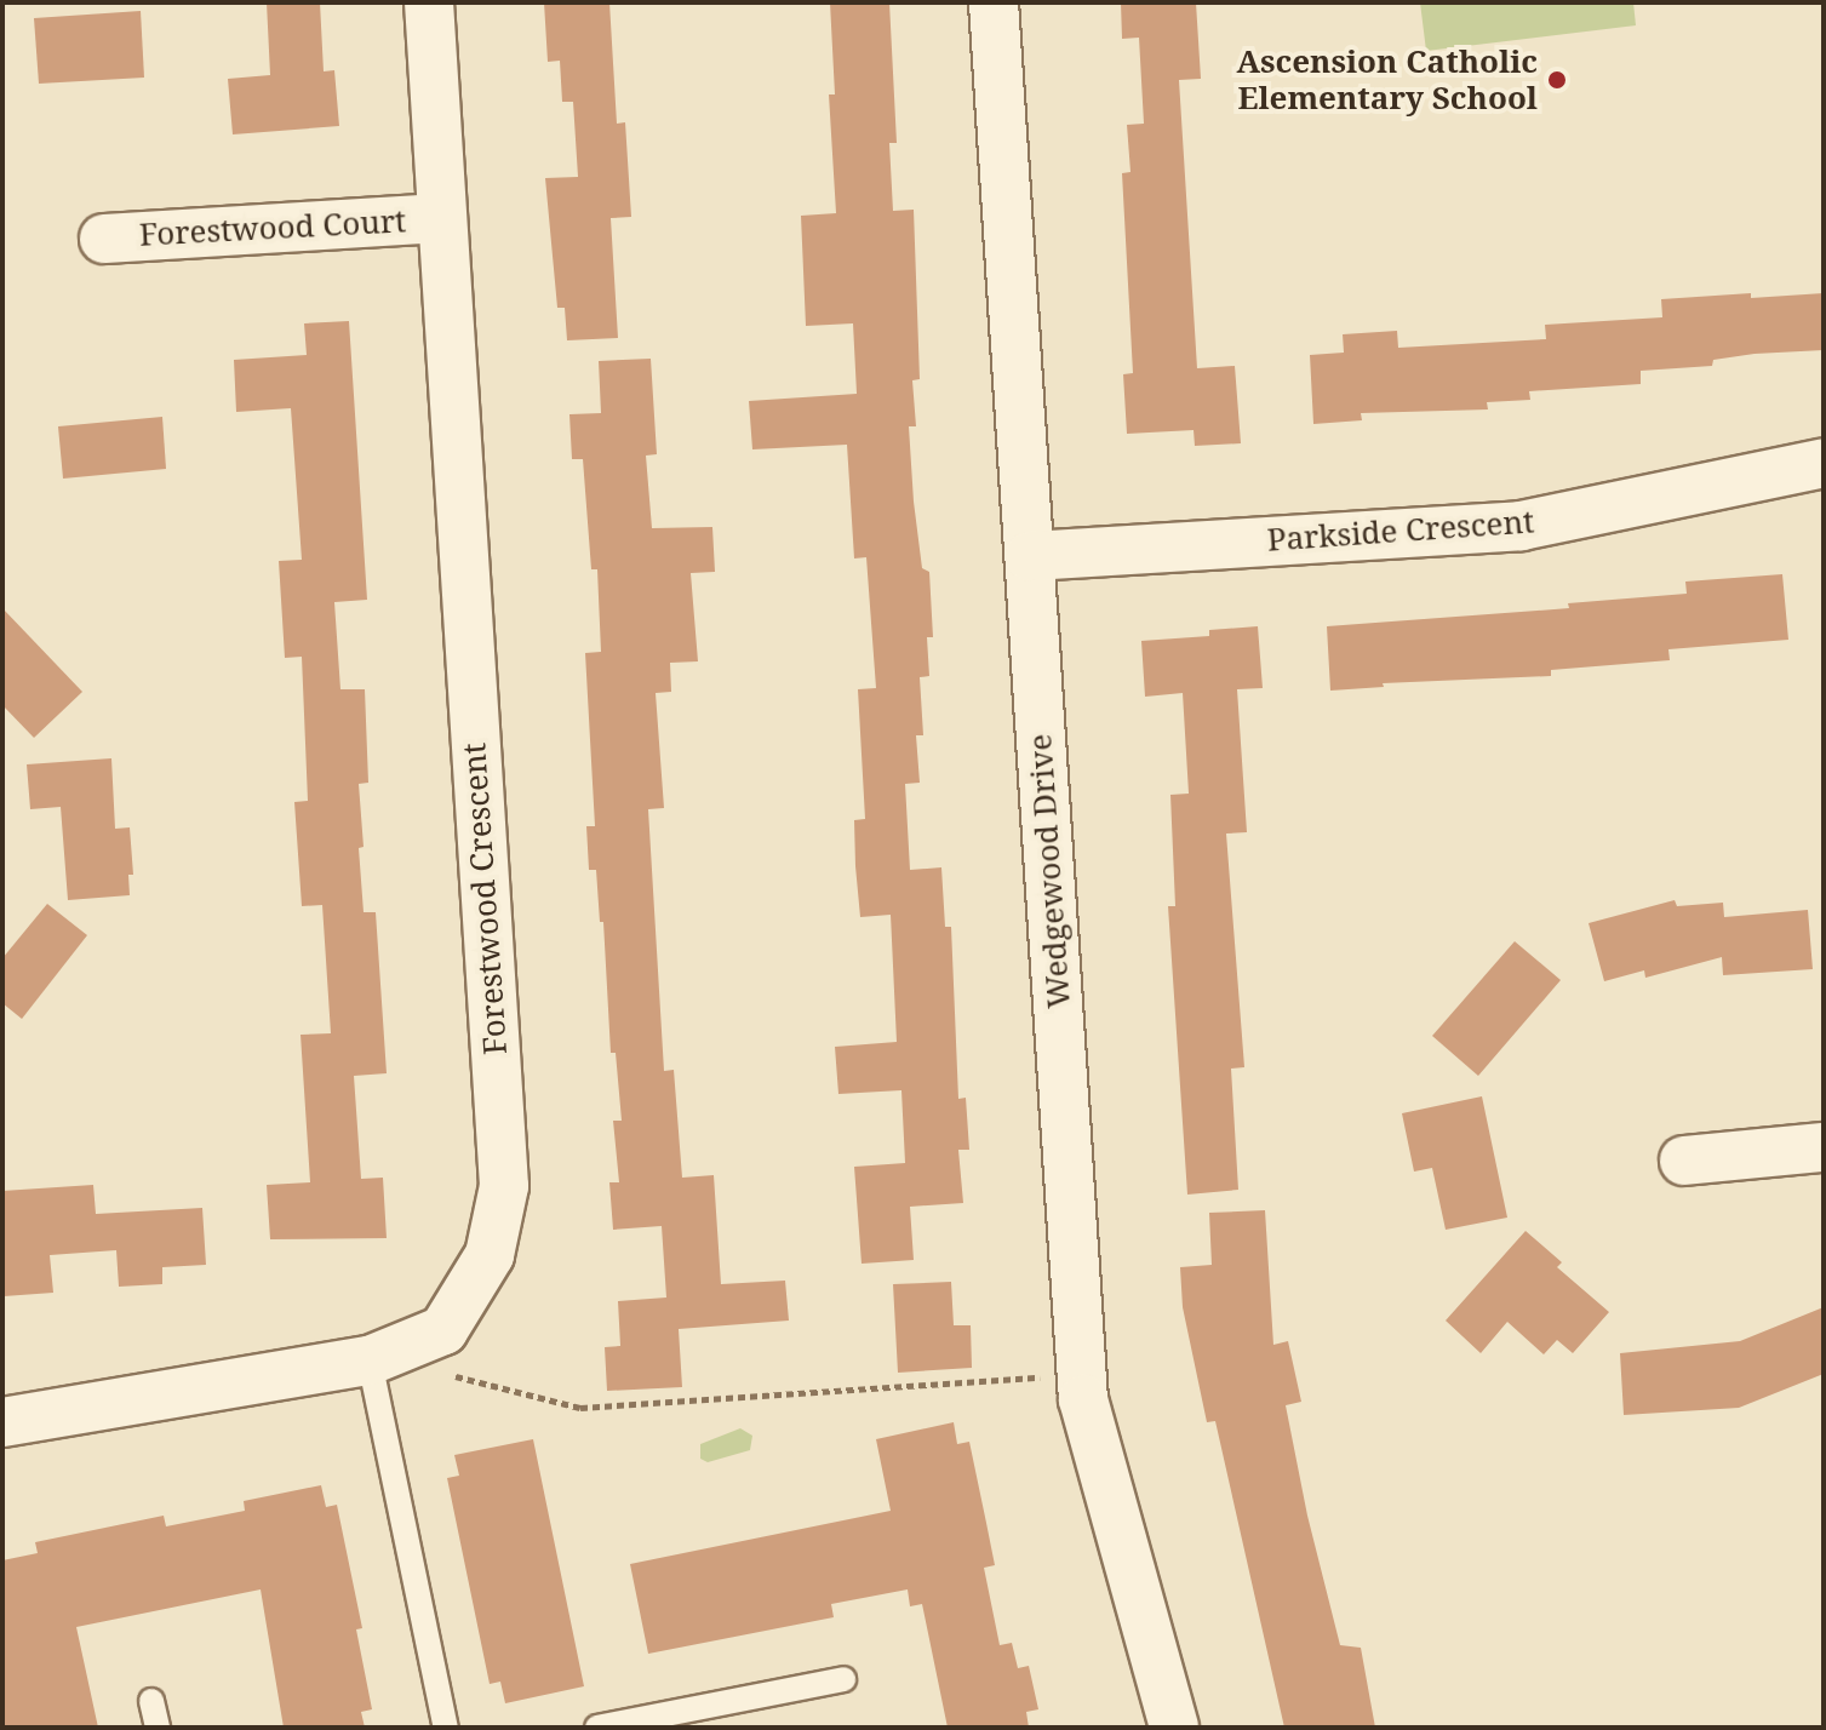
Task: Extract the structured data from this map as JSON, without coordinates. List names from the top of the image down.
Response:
{
  "streets": {
    "street": [
      "Forestwood Court",
      "Parkside Crescent",
      "Wedgewood Drive",
      "Forestwood Crescent"
    ]
  },
  "crossings": [
    ["Forestwood Court", "Forestwood Crescent"],
    ["Parkside Crescent", "Wedgewood Drive"]
  ],
  "places": ["Ascension Catholic Elementary School"]
}
